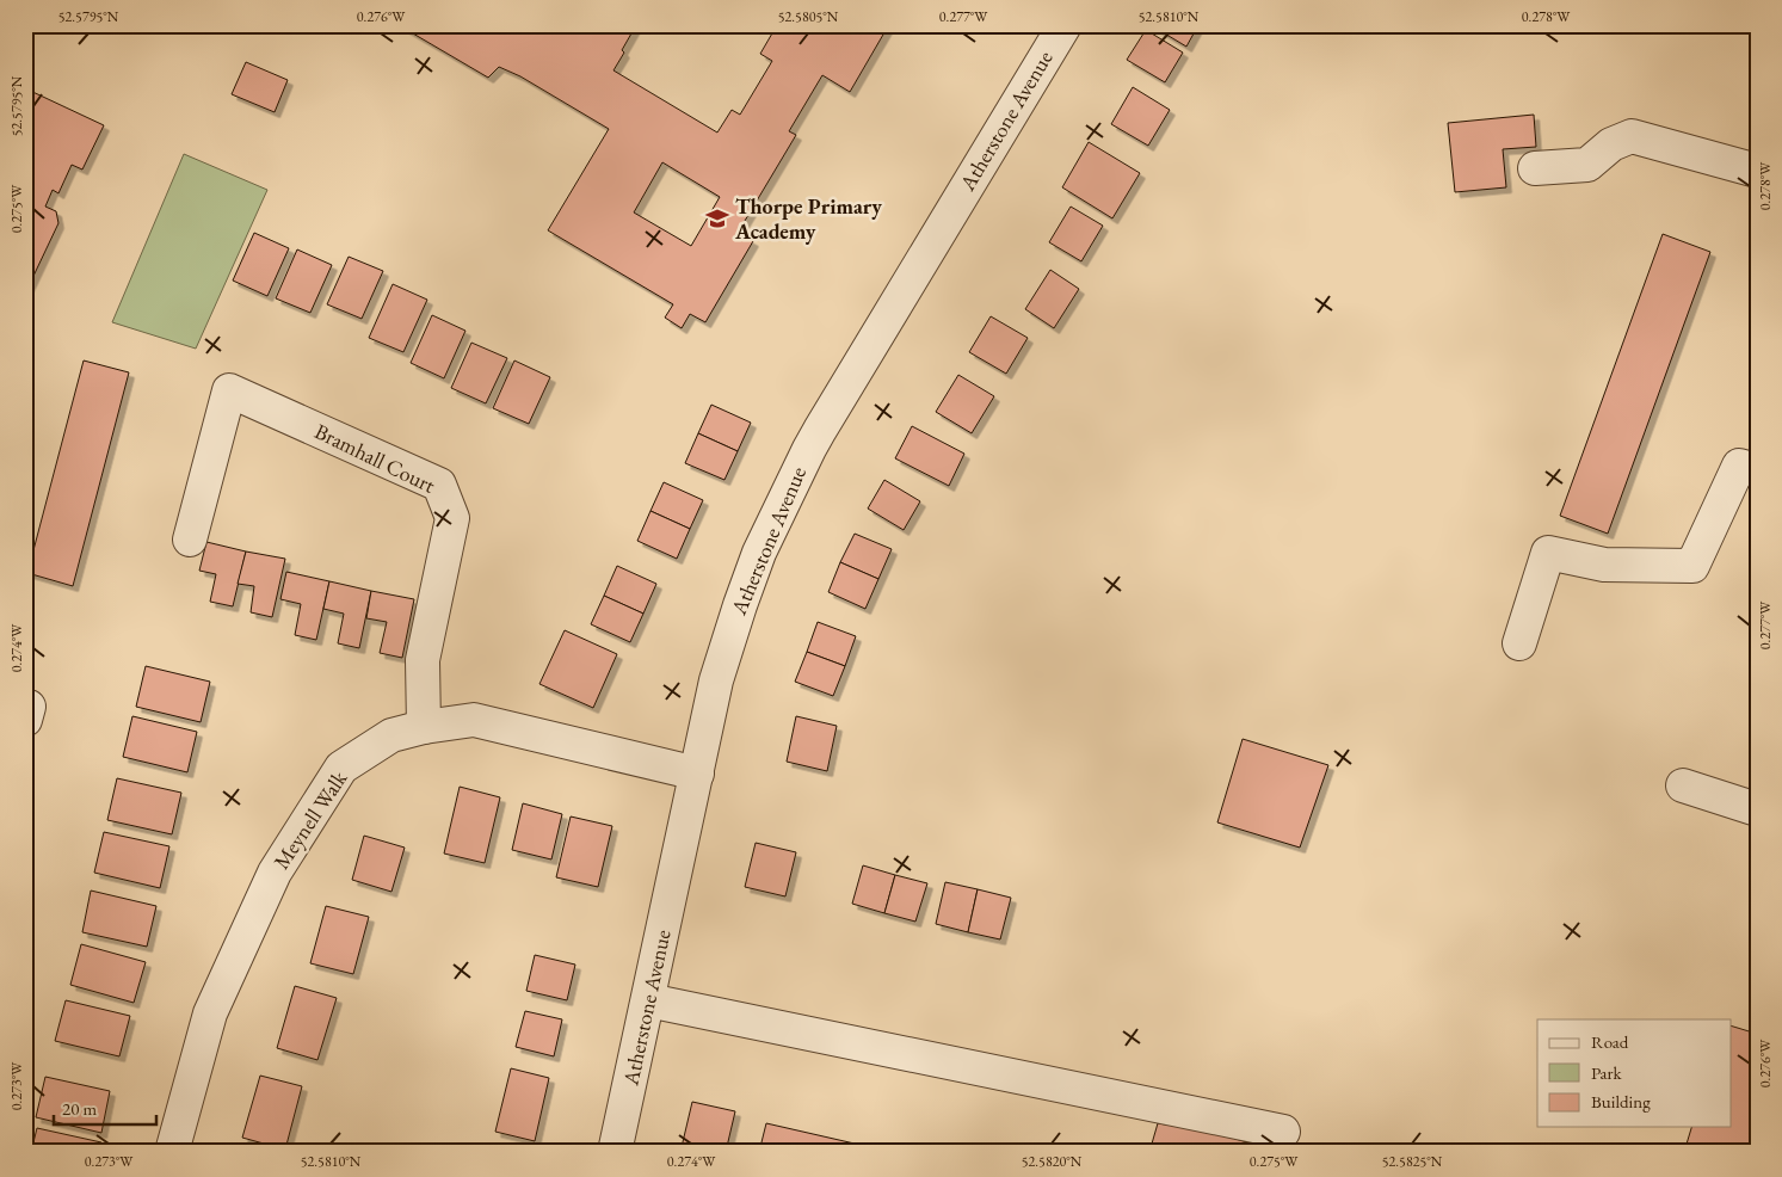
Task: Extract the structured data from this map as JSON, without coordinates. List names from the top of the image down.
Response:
{
  "streets": {
    "street": ["Atherstone Avenue", "Bramhall Court", "Meynell Walk"]
  },
  "crossings": [
    ["Atherstone Avenue", "Meynell Walk"],
    ["Bramhall Court", "Meynell Walk"]
  ],
  "places": {
    "school or university": ["Thorpe Primary Academy"]
  },
  "legend": ["Road", "Park", "Building"],
  "scale_bar": "20 m",
  "coordinates": [
    "52.5795°N",
    "0.276°W",
    "52.5805°N",
    "0.277°W",
    "52.5810°N",
    "0.278°W",
    "0.275°W",
    "0.274°W",
    "0.273°W",
    "52.5820°N",
    "52.5825°N"
  ]
}
